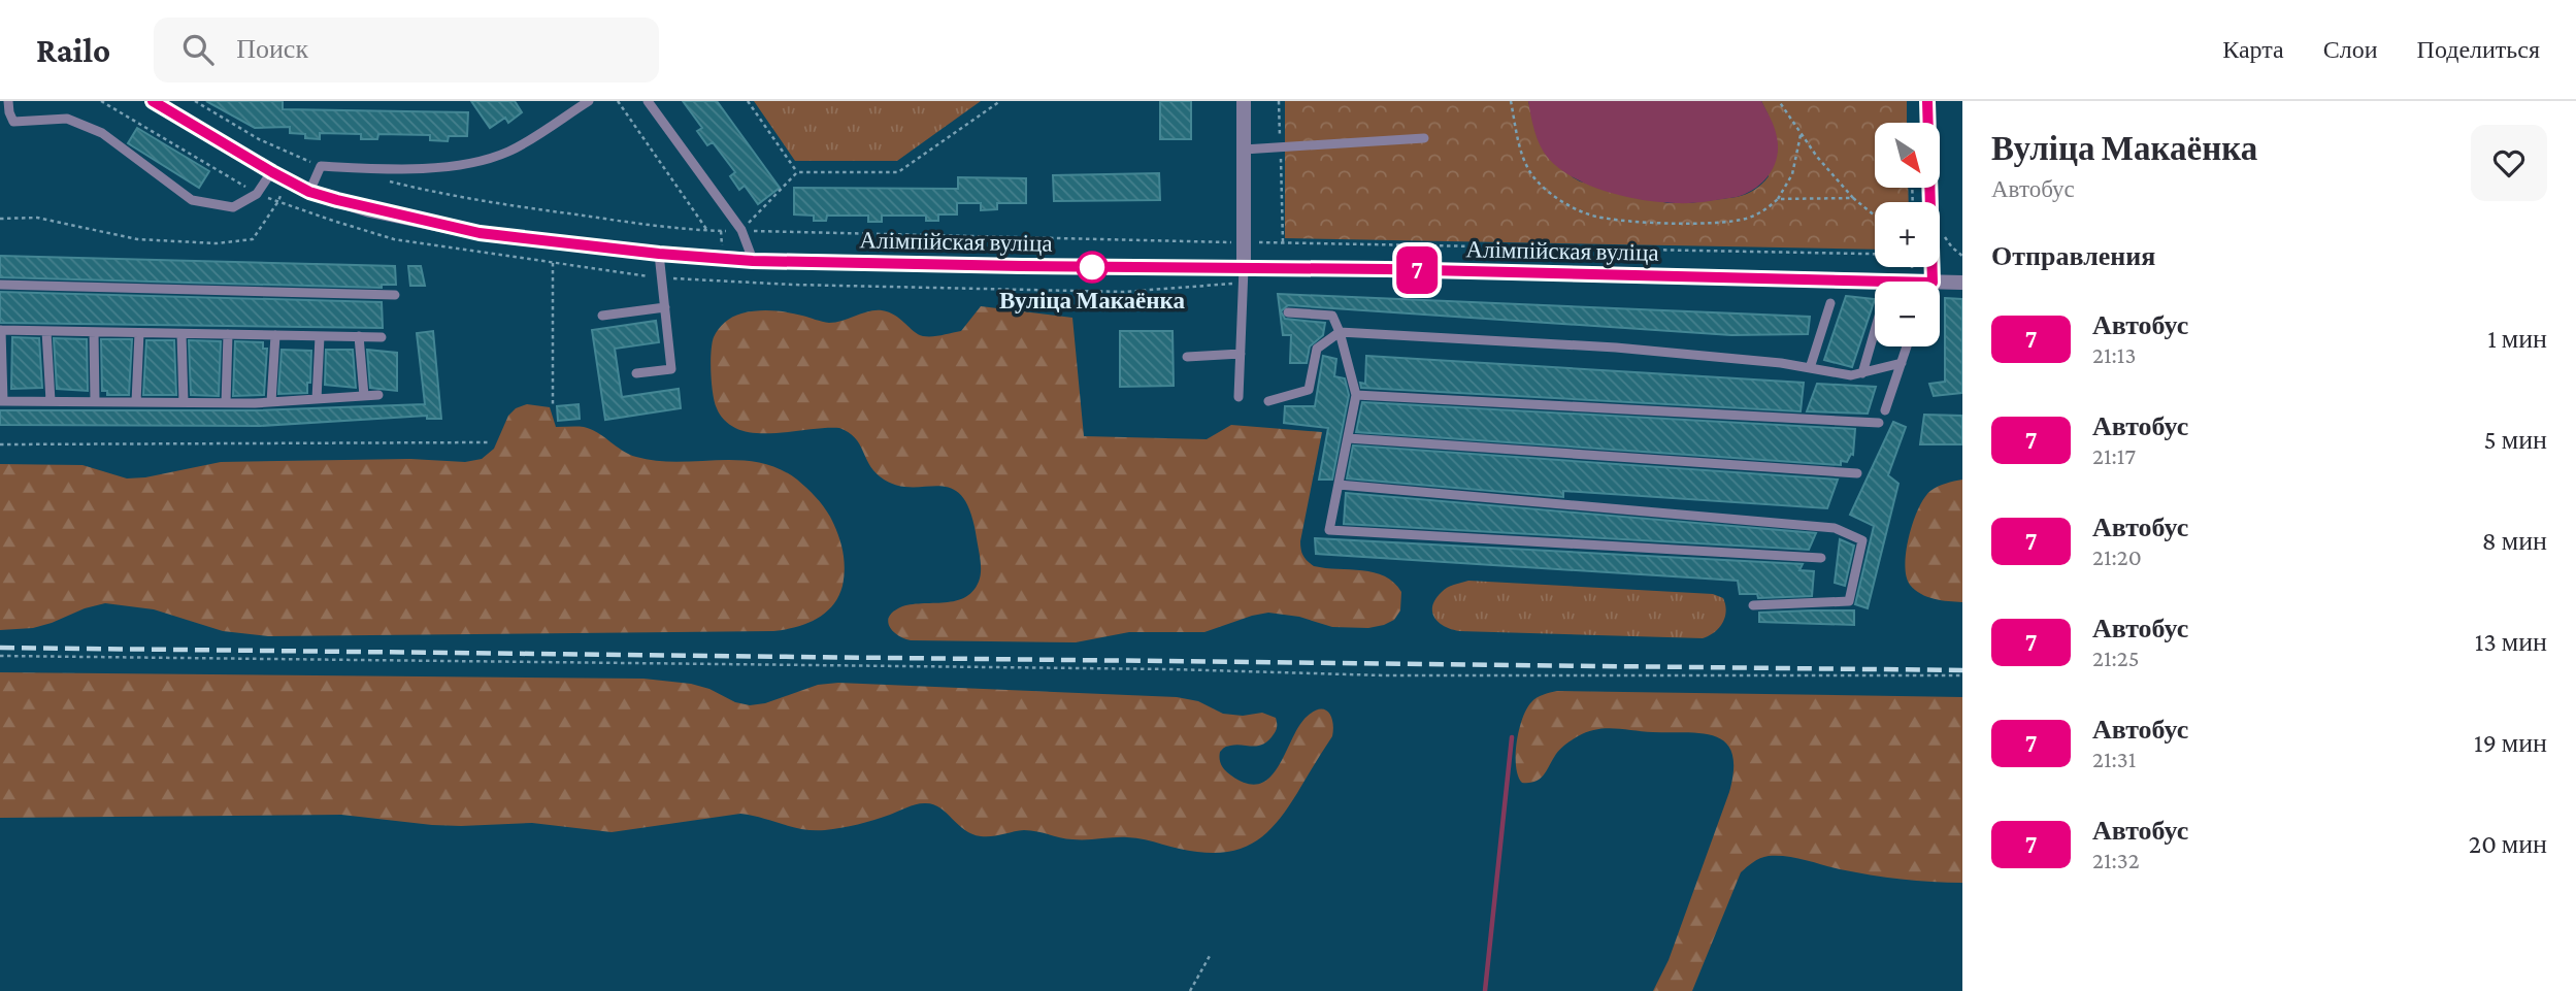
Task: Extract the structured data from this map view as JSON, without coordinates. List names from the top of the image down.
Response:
{
  "streets": {
    "street": ["Алімпійская вуліца"]
  },
  "places": ["Вуліца Макаёнка"],
  "lines": ["bus line 7"],
  "north": "bottom right",
  "page": {
    "header": "Railo",
    "search": "Поиск",
    "nav": ["Карта", "Слои", "Поделиться"],
    "on_map": "7",
    "heading": [
      ["Вуліца Макаёнка", "Автобус"],
      "Отправления"
    ],
    "map_buttons": ["+", "−"],
    "list": [
      {
        "mark": "7",
        "name": "Автобус",
        "note": "21:13",
        "value": "1 мин"
      },
      {
        "mark": "7",
        "name": "Автобус",
        "note": "21:17",
        "value": "5 мин"
      },
      {
        "mark": "7",
        "name": "Автобус",
        "note": "21:20",
        "value": "8 мин"
      },
      {
        "mark": "7",
        "name": "Автобус",
        "note": "21:25",
        "value": "13 мин"
      },
      {
        "mark": "7",
        "name": "Автобус",
        "note": "21:31",
        "value": "19 мин"
      },
      {
        "mark": "7",
        "name": "Автобус",
        "note": "21:32",
        "value": "20 мин"
      }
    ]
  }
}
